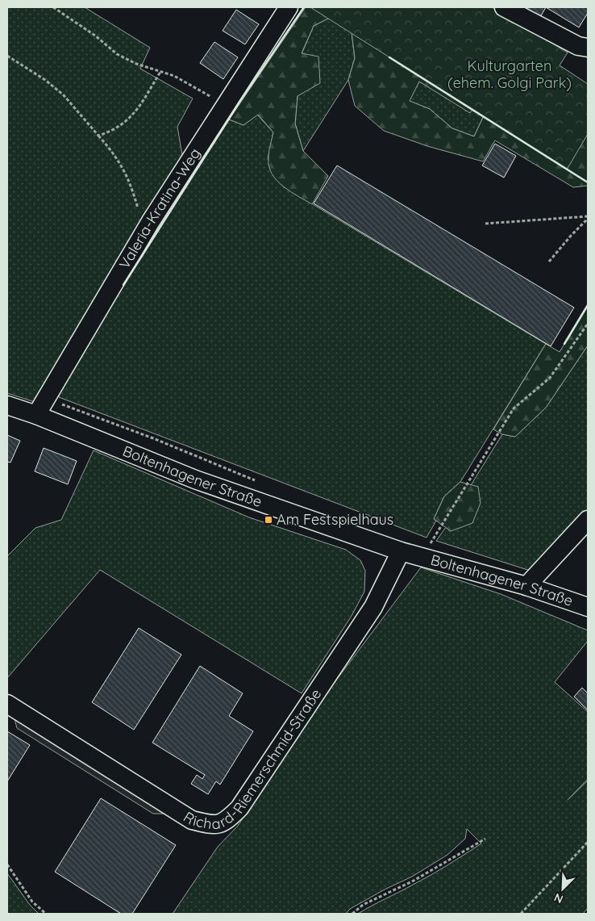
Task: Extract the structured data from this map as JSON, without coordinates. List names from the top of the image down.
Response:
{
  "streets": {
    "street": ["Valeria-Kratina-Weg", "Boltenhagener Straße", "Richard-Riemerschmid-Straße"]
  },
  "crossings": [
    ["Valeria-Kratina-Weg", "Boltenhagener Straße"],
    ["Boltenhagener Straße", "Richard-Riemerschmid-Straße"]
  ],
  "parks": ["Kulturgarten (ehem. Golgi Park)"],
  "places": {
    "transit": ["Am Festspielhaus"]
  },
  "north": "bottom left"
}
